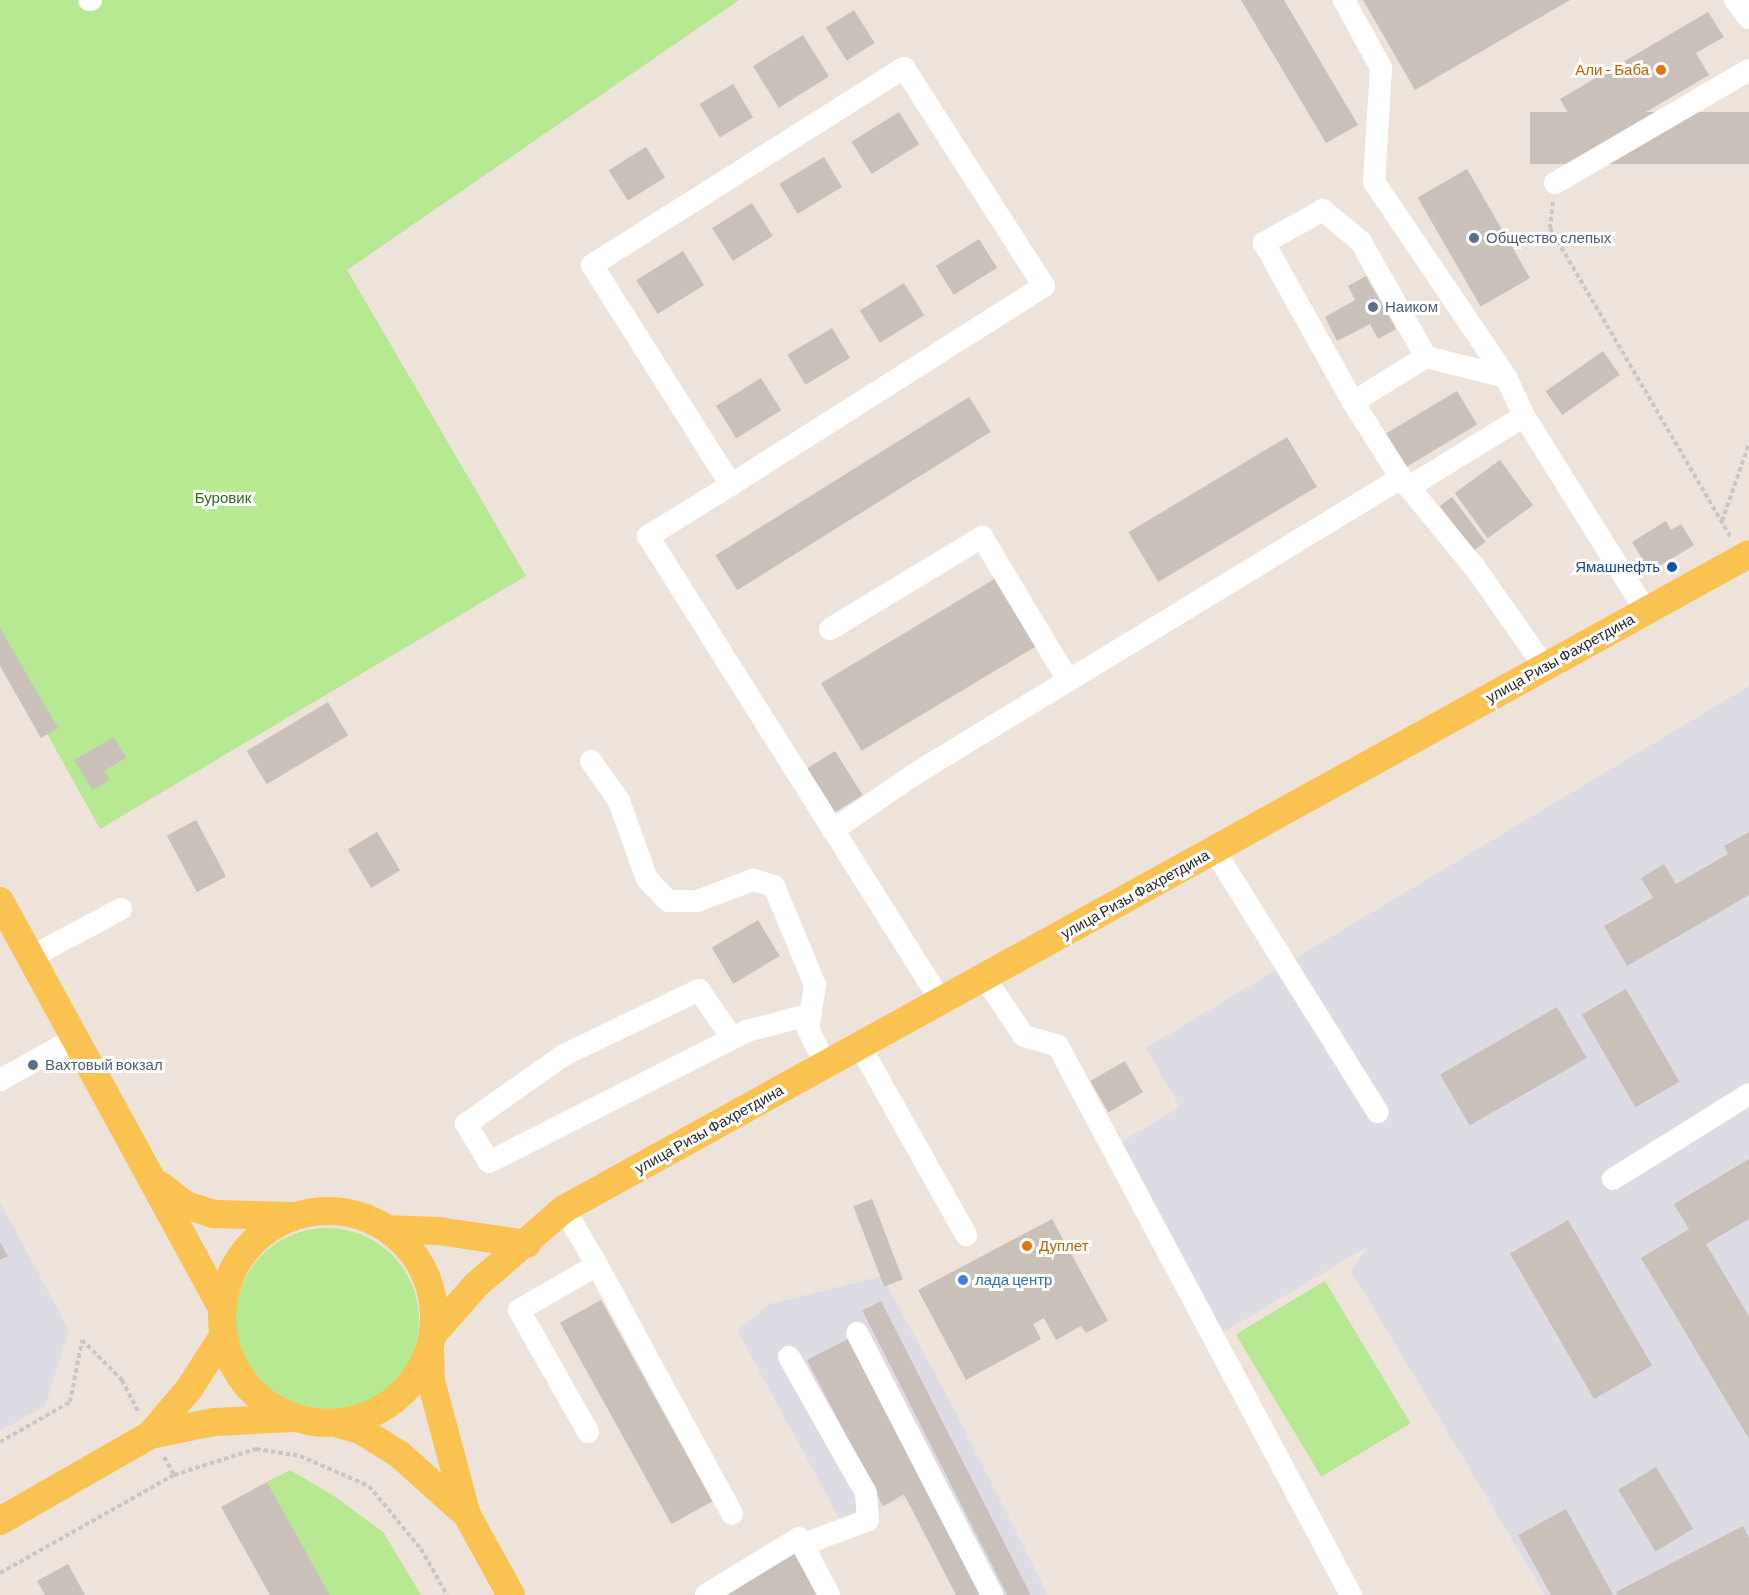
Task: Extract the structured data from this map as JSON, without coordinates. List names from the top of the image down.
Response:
{
  "streets": {
    "main road": ["улица Ризы Фахретдина"]
  },
  "parks": ["Буровик"],
  "places": [
    "Али - Баба",
    "Общество слепых",
    "Наиком",
    "Ямашнефть",
    "Вахтовый вокзал",
    "Дуплет",
    "лада центр"
  ]
}
